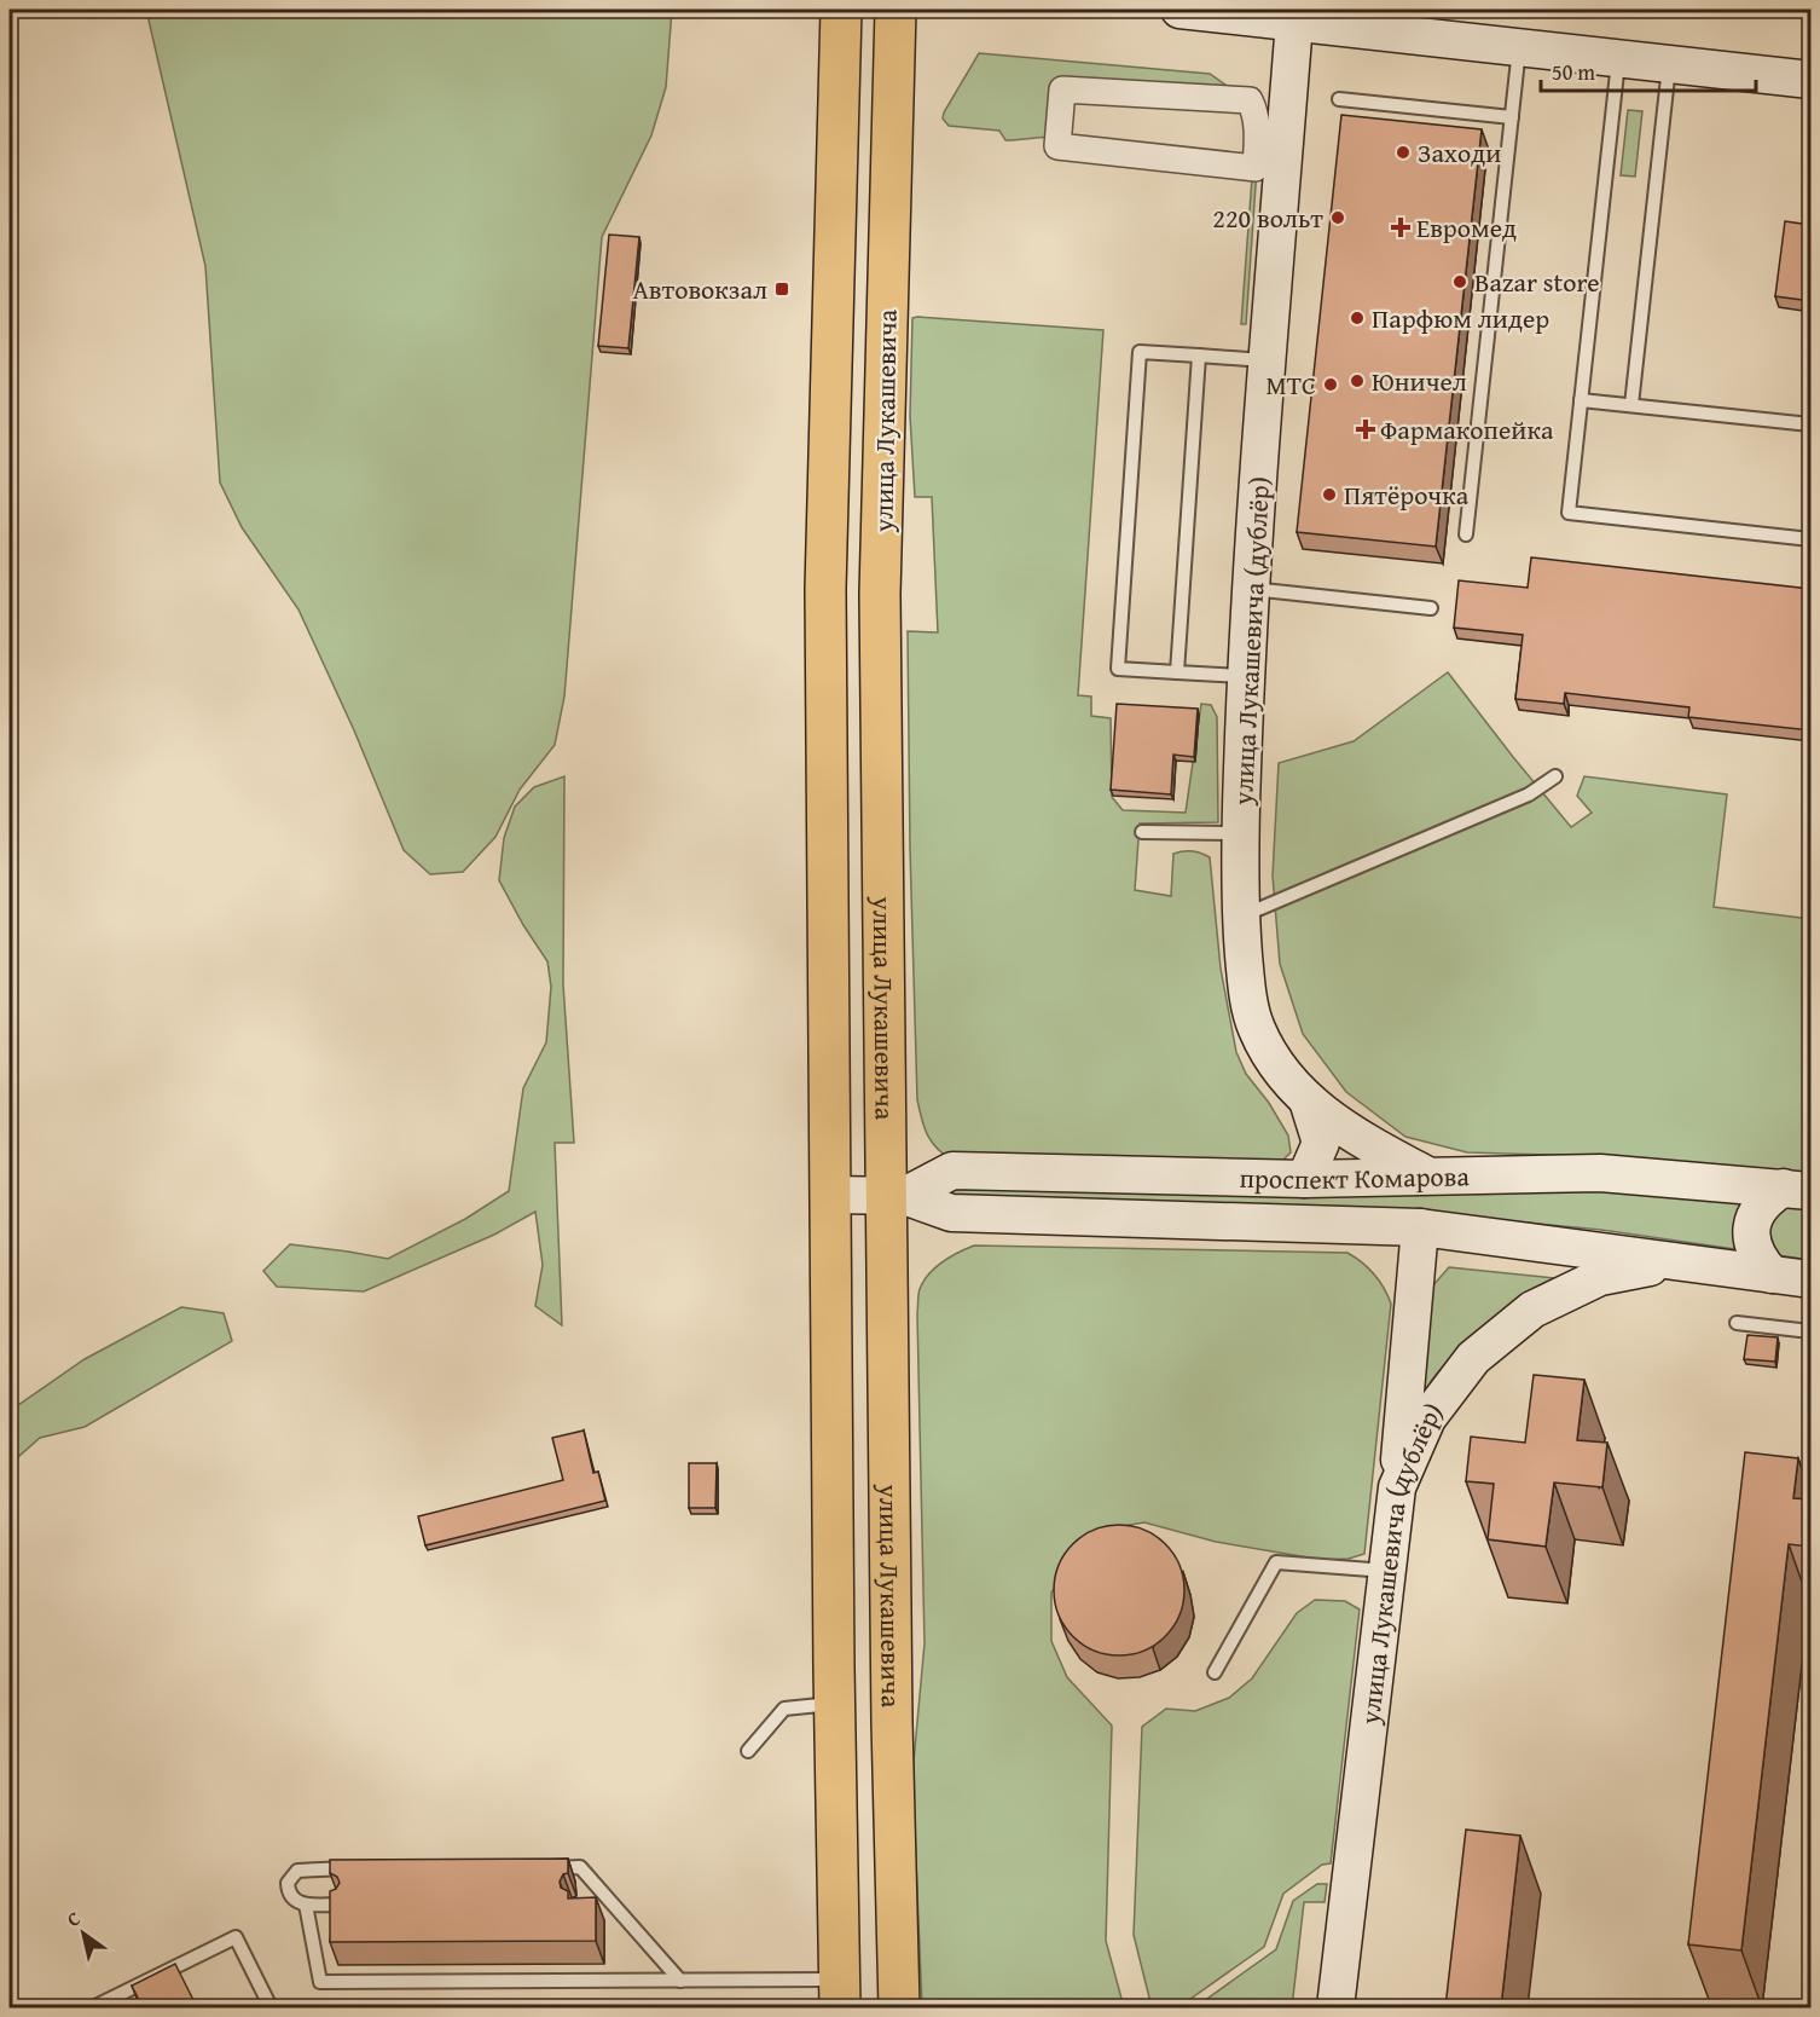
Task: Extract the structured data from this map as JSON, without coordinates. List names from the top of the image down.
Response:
{
  "streets": {
    "main road": ["улица Лукашевича", "улица Лукашевича (дублёр)", "проспект Комарова"]
  },
  "crossings": [
    ["улица Лукашевича", "проспект Комарова"],
    ["улица Лукашевича (дублёр)", "проспект Комарова"]
  ],
  "places": {
    "other": [
      "Заходи",
      "220 вольт",
      "Bazar store",
      "Парфюм лидер",
      "Юничел",
      "МТС",
      "Пятёрочка"
    ],
    "health": ["Евромед", "Фармакопейка"],
    "transit": ["Автовокзал"]
  },
  "scale_bar": "50 m",
  "north": "top left"
}
